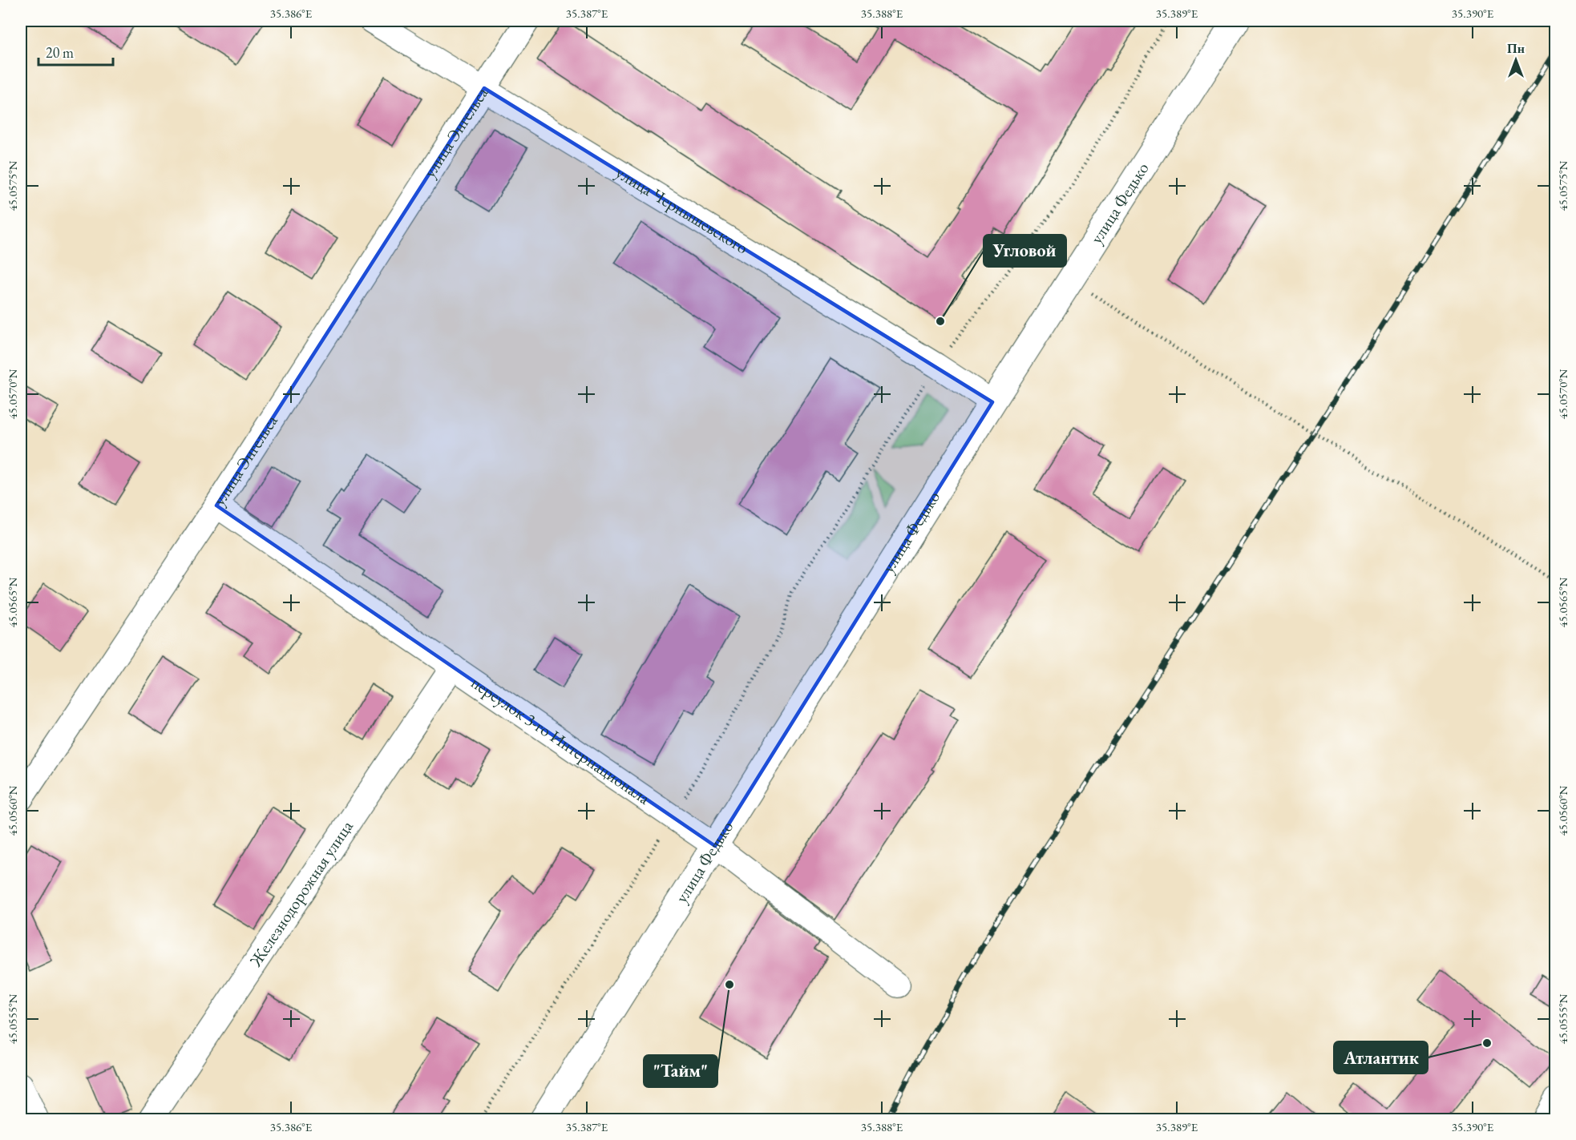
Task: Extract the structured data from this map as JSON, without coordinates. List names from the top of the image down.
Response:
{
  "streets": {
    "main road": ["улица Федько"],
    "street": [
      "улица Энгельса",
      "улица Чернышевского",
      "переулок 3-го Интернационала",
      "Железнодорожная улица"
    ]
  },
  "crossings": [
    ["улица Энгельса", "улица Чернышевского"],
    ["улица Энгельса", "переулок 3-го Интернационала"],
    ["улица Федько", "улица Чернышевского"],
    ["улица Федько", "переулок 3-го Интернационала"],
    ["переулок 3-го Интернационала", "Железнодорожная улица"]
  ],
  "places": ["Угловой", "\"Тайм\"", "Атлантик"],
  "scale_bar": "20 m",
  "north": "top",
  "coordinates": [
    "35.386°E",
    "35.387°E",
    "35.388°E",
    "35.389°E",
    "35.390°E",
    "45.0575°N",
    "45.0570°N",
    "45.0565°N",
    "45.0560°N",
    "45.0555°N"
  ]
}
